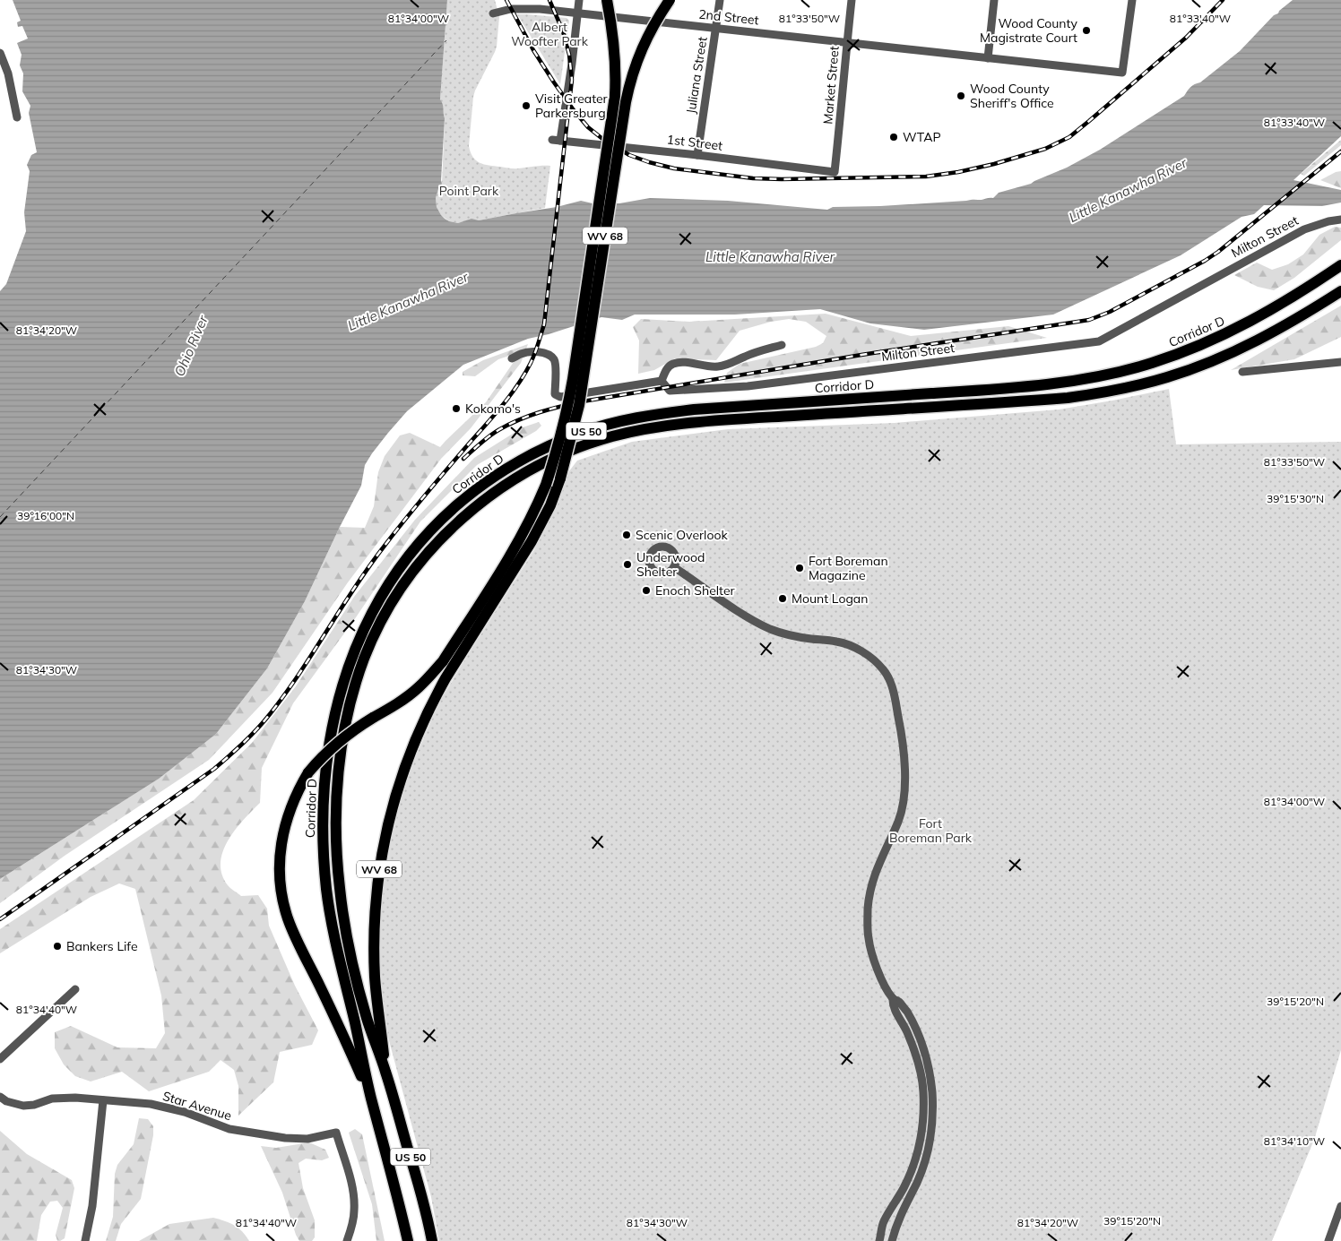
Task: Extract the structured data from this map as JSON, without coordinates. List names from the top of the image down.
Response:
{
  "streets": {
    "highway": ["WV 68", "Corridor D", "US 50"],
    "street": [
      "2nd Street",
      "Juliana Street",
      "Market Street",
      "1st Street",
      "Milton Street",
      "Star Avenue"
    ]
  },
  "crossings": [
    ["2nd Street", "Juliana Street"],
    ["2nd Street", "Market Street"],
    ["2nd Street", "1st Street"],
    ["Juliana Street", "1st Street"],
    ["Market Street", "1st Street"],
    ["WV 68", "Corridor D"]
  ],
  "water": ["Little Kanawha River", "Ohio River"],
  "parks": ["Albert Woofter Park", "Point Park", "Fort Boreman Park"],
  "places": [
    "Wood County Magistrate Court",
    "Wood County Sheriff's Office",
    "Visit Greater Parkersburg",
    "WTAP",
    "Kokomo's",
    "Scenic Overlook",
    "Underwood Shelter",
    "Fort Boreman Magazine",
    "Enoch Shelter",
    "Mount Logan",
    "Bankers Life"
  ],
  "coordinates": [
    "81°34'00\"W",
    "81°33'50\"W",
    "81°33'40\"W",
    "81°34'20\"W",
    "39°15'30\"N",
    "39°16'00\"N",
    "81°34'30\"W",
    "39°15'20\"N",
    "81°34'40\"W",
    "81°34'10\"W"
  ]
}
